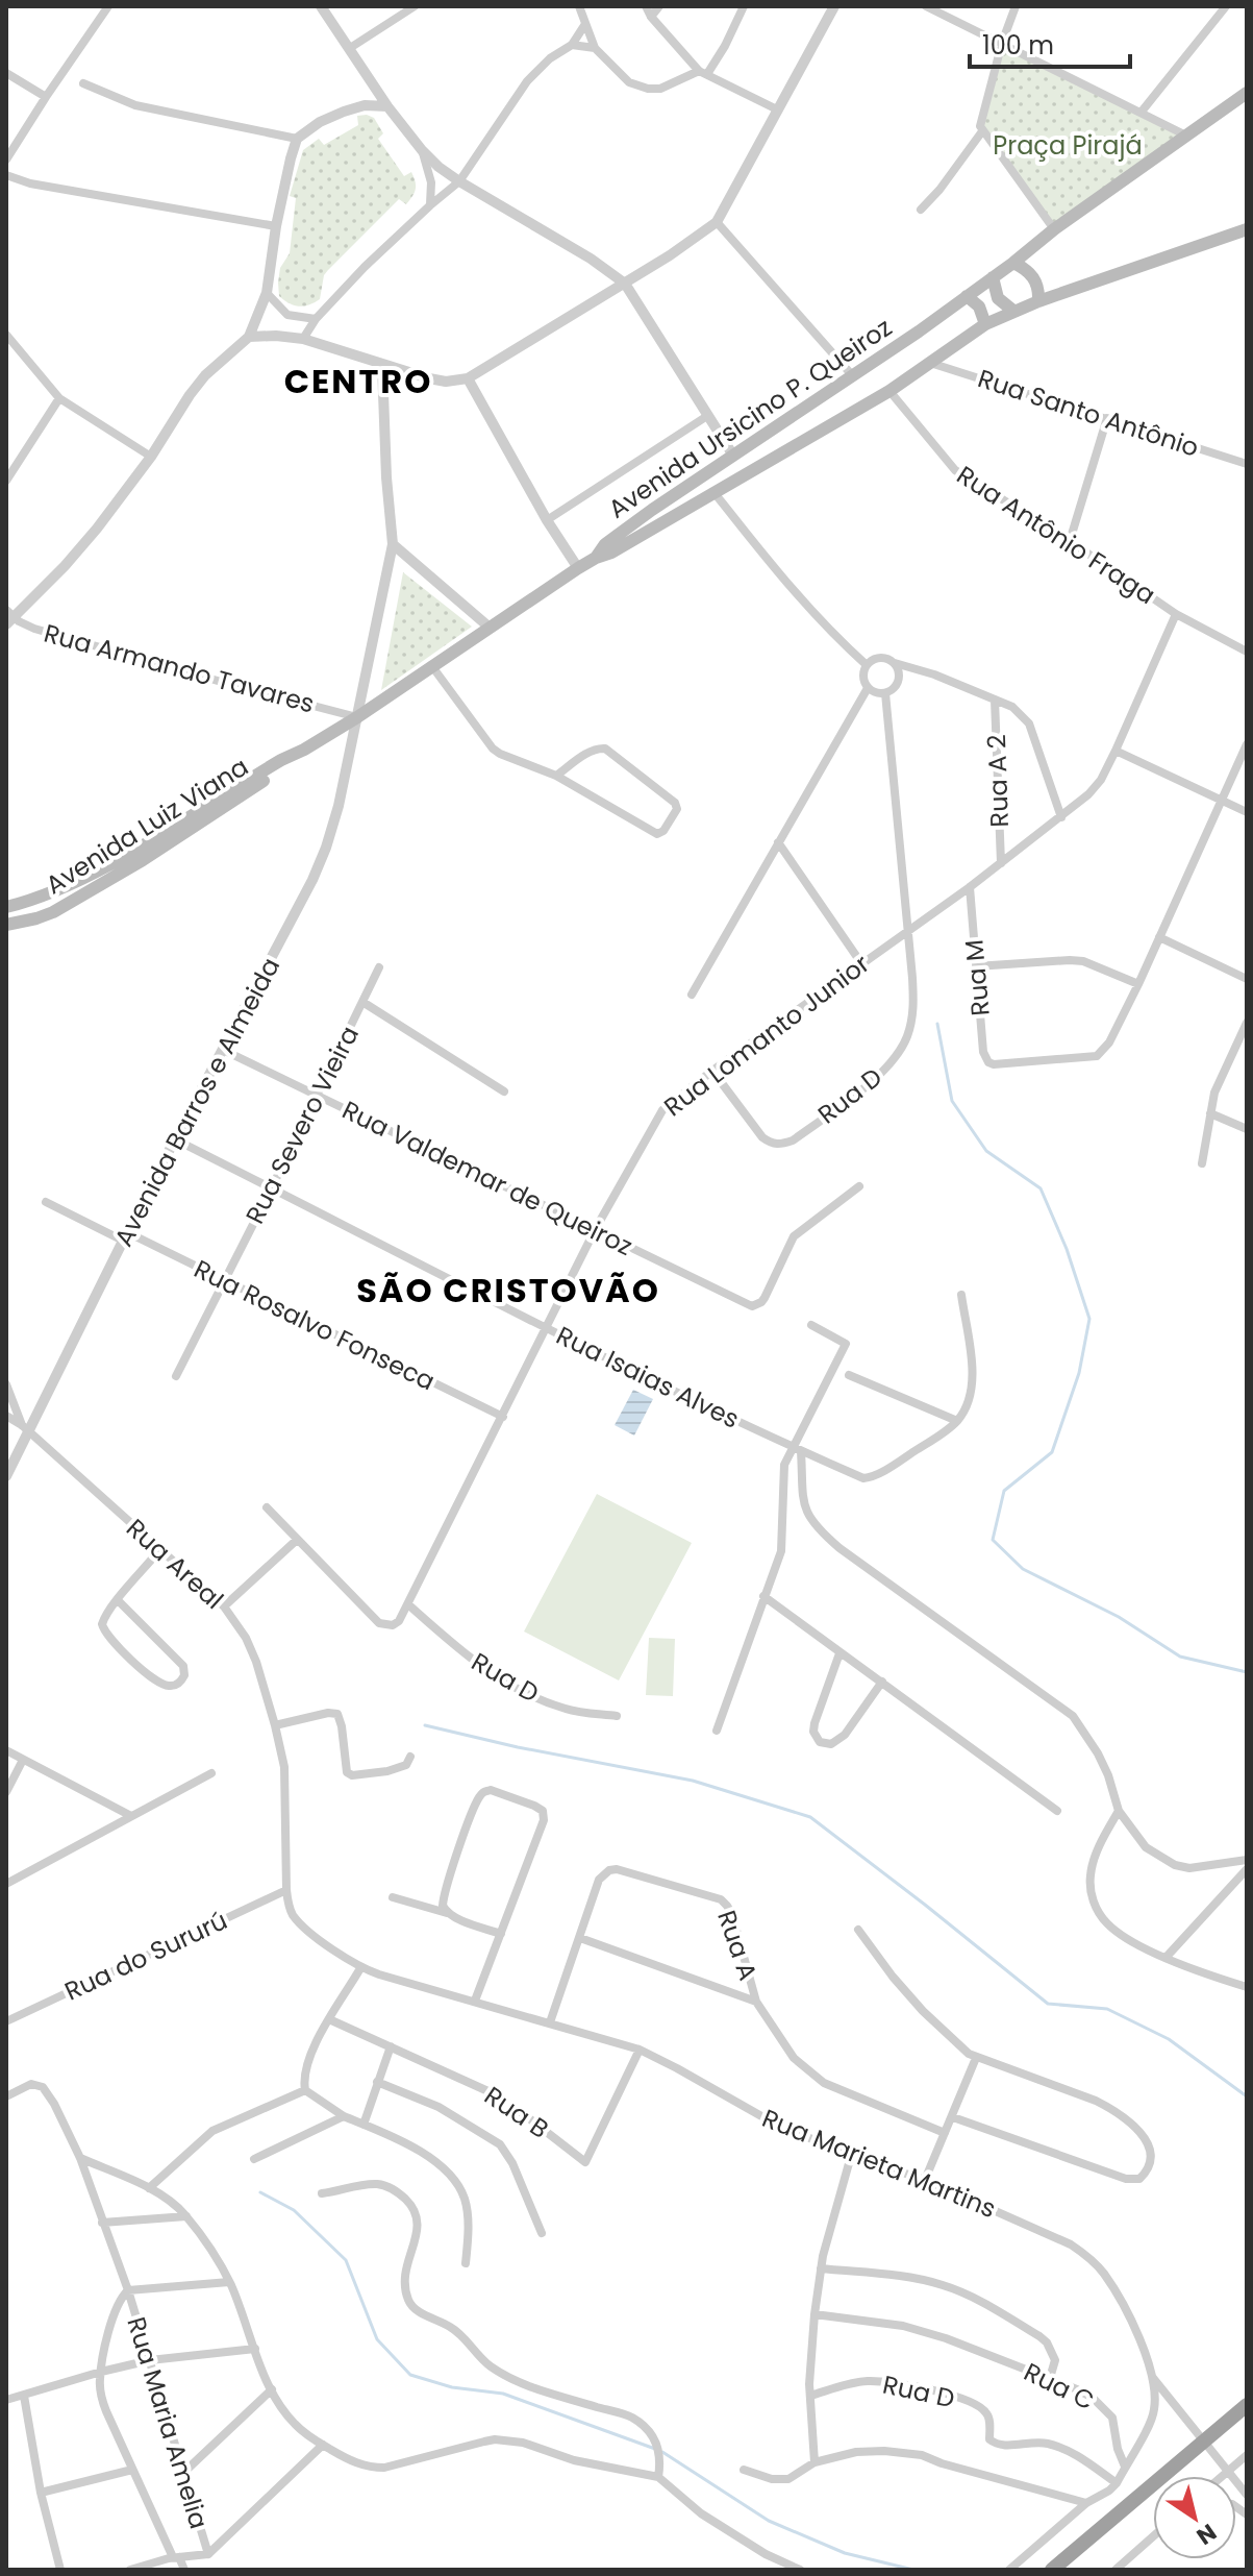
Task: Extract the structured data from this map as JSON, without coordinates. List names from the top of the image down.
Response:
{
  "streets": {
    "main road": ["Avenida Ursicino P. Queiroz", "Avenida Luiz Viana"],
    "street": [
      "Rua Santo Antônio",
      "Rua Antônio Fraga",
      "Rua Armando Tavares",
      "Rua A 2",
      "Rua M",
      "Rua Lomanto Junior",
      "Rua D",
      "Avenida Barros e Almeida",
      "Rua Severo Vieira",
      "Rua Valdemar de Queiroz",
      "Rua Rosalvo Fonseca",
      "Rua Isaias Alves",
      "Rua Areal",
      "Rua A",
      "Rua do Sururú",
      "Rua B",
      "Rua Marieta Martins",
      "Rua C",
      "Rua Maria Amelia"
    ]
  },
  "crossings": [
    ["Rua Santo Antônio", "Avenida Ursicino P. Queiroz"],
    ["Avenida Ursicino P. Queiroz", "Rua Antônio Fraga"],
    ["Avenida Ursicino P. Queiroz", "Avenida Luiz Viana"],
    ["Rua Antônio Fraga", "Rua Lomanto Junior"],
    ["Rua Armando Tavares", "Avenida Luiz Viana"],
    ["Rua Armando Tavares", "Avenida Barros e Almeida"],
    ["Rua A 2", "Rua Lomanto Junior"],
    ["Avenida Luiz Viana", "Avenida Barros e Almeida"],
    ["Rua M", "Rua Lomanto Junior"],
    ["Rua Lomanto Junior", "Rua D"],
    ["Rua Lomanto Junior", "Rua Valdemar de Queiroz"],
    ["Rua Lomanto Junior", "Rua Rosalvo Fonseca"],
    ["Rua Lomanto Junior", "Rua Isaias Alves"],
    ["Rua D", "Rua Marieta Martins"],
    ["Avenida Barros e Almeida", "Rua Valdemar de Queiroz"],
    ["Avenida Barros e Almeida", "Rua Rosalvo Fonseca"],
    ["Avenida Barros e Almeida", "Rua Isaias Alves"],
    ["Avenida Barros e Almeida", "Rua Areal"],
    ["Rua Severo Vieira", "Rua Valdemar de Queiroz"],
    ["Rua Severo Vieira", "Rua Rosalvo Fonseca"],
    ["Rua Severo Vieira", "Rua Isaias Alves"],
    ["Rua Areal", "Rua do Sururú"],
    ["Rua Areal", "Rua Marieta Martins"],
    ["Rua do Sururú", "Rua Marieta Martins"],
    ["Rua B", "Rua Marieta Martins"],
    ["Rua Marieta Martins", "Rua C"]
  ],
  "districts": ["CENTRO", "SÃO CRISTOVÃO"],
  "parks": ["Praça Pirajá"],
  "scale_bar": "100 m",
  "north": "bottom right"
}
